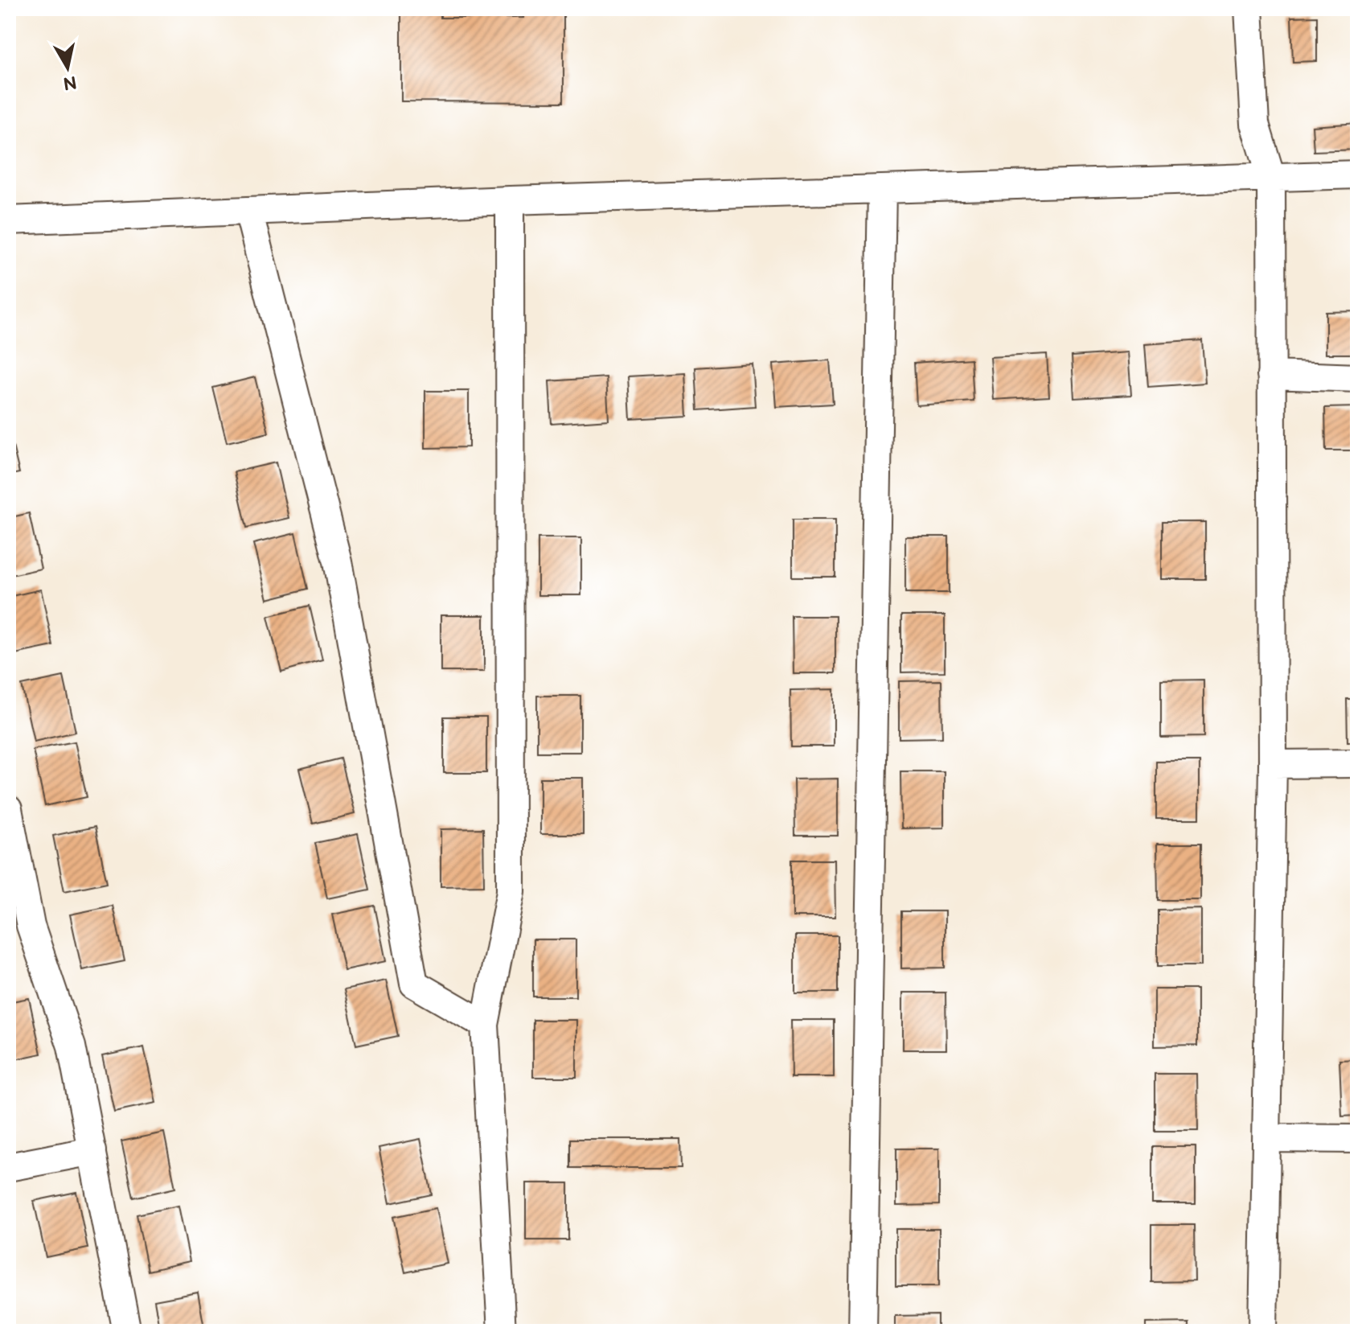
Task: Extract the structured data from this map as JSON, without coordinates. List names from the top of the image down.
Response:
{
  "north": "bottom"
}
